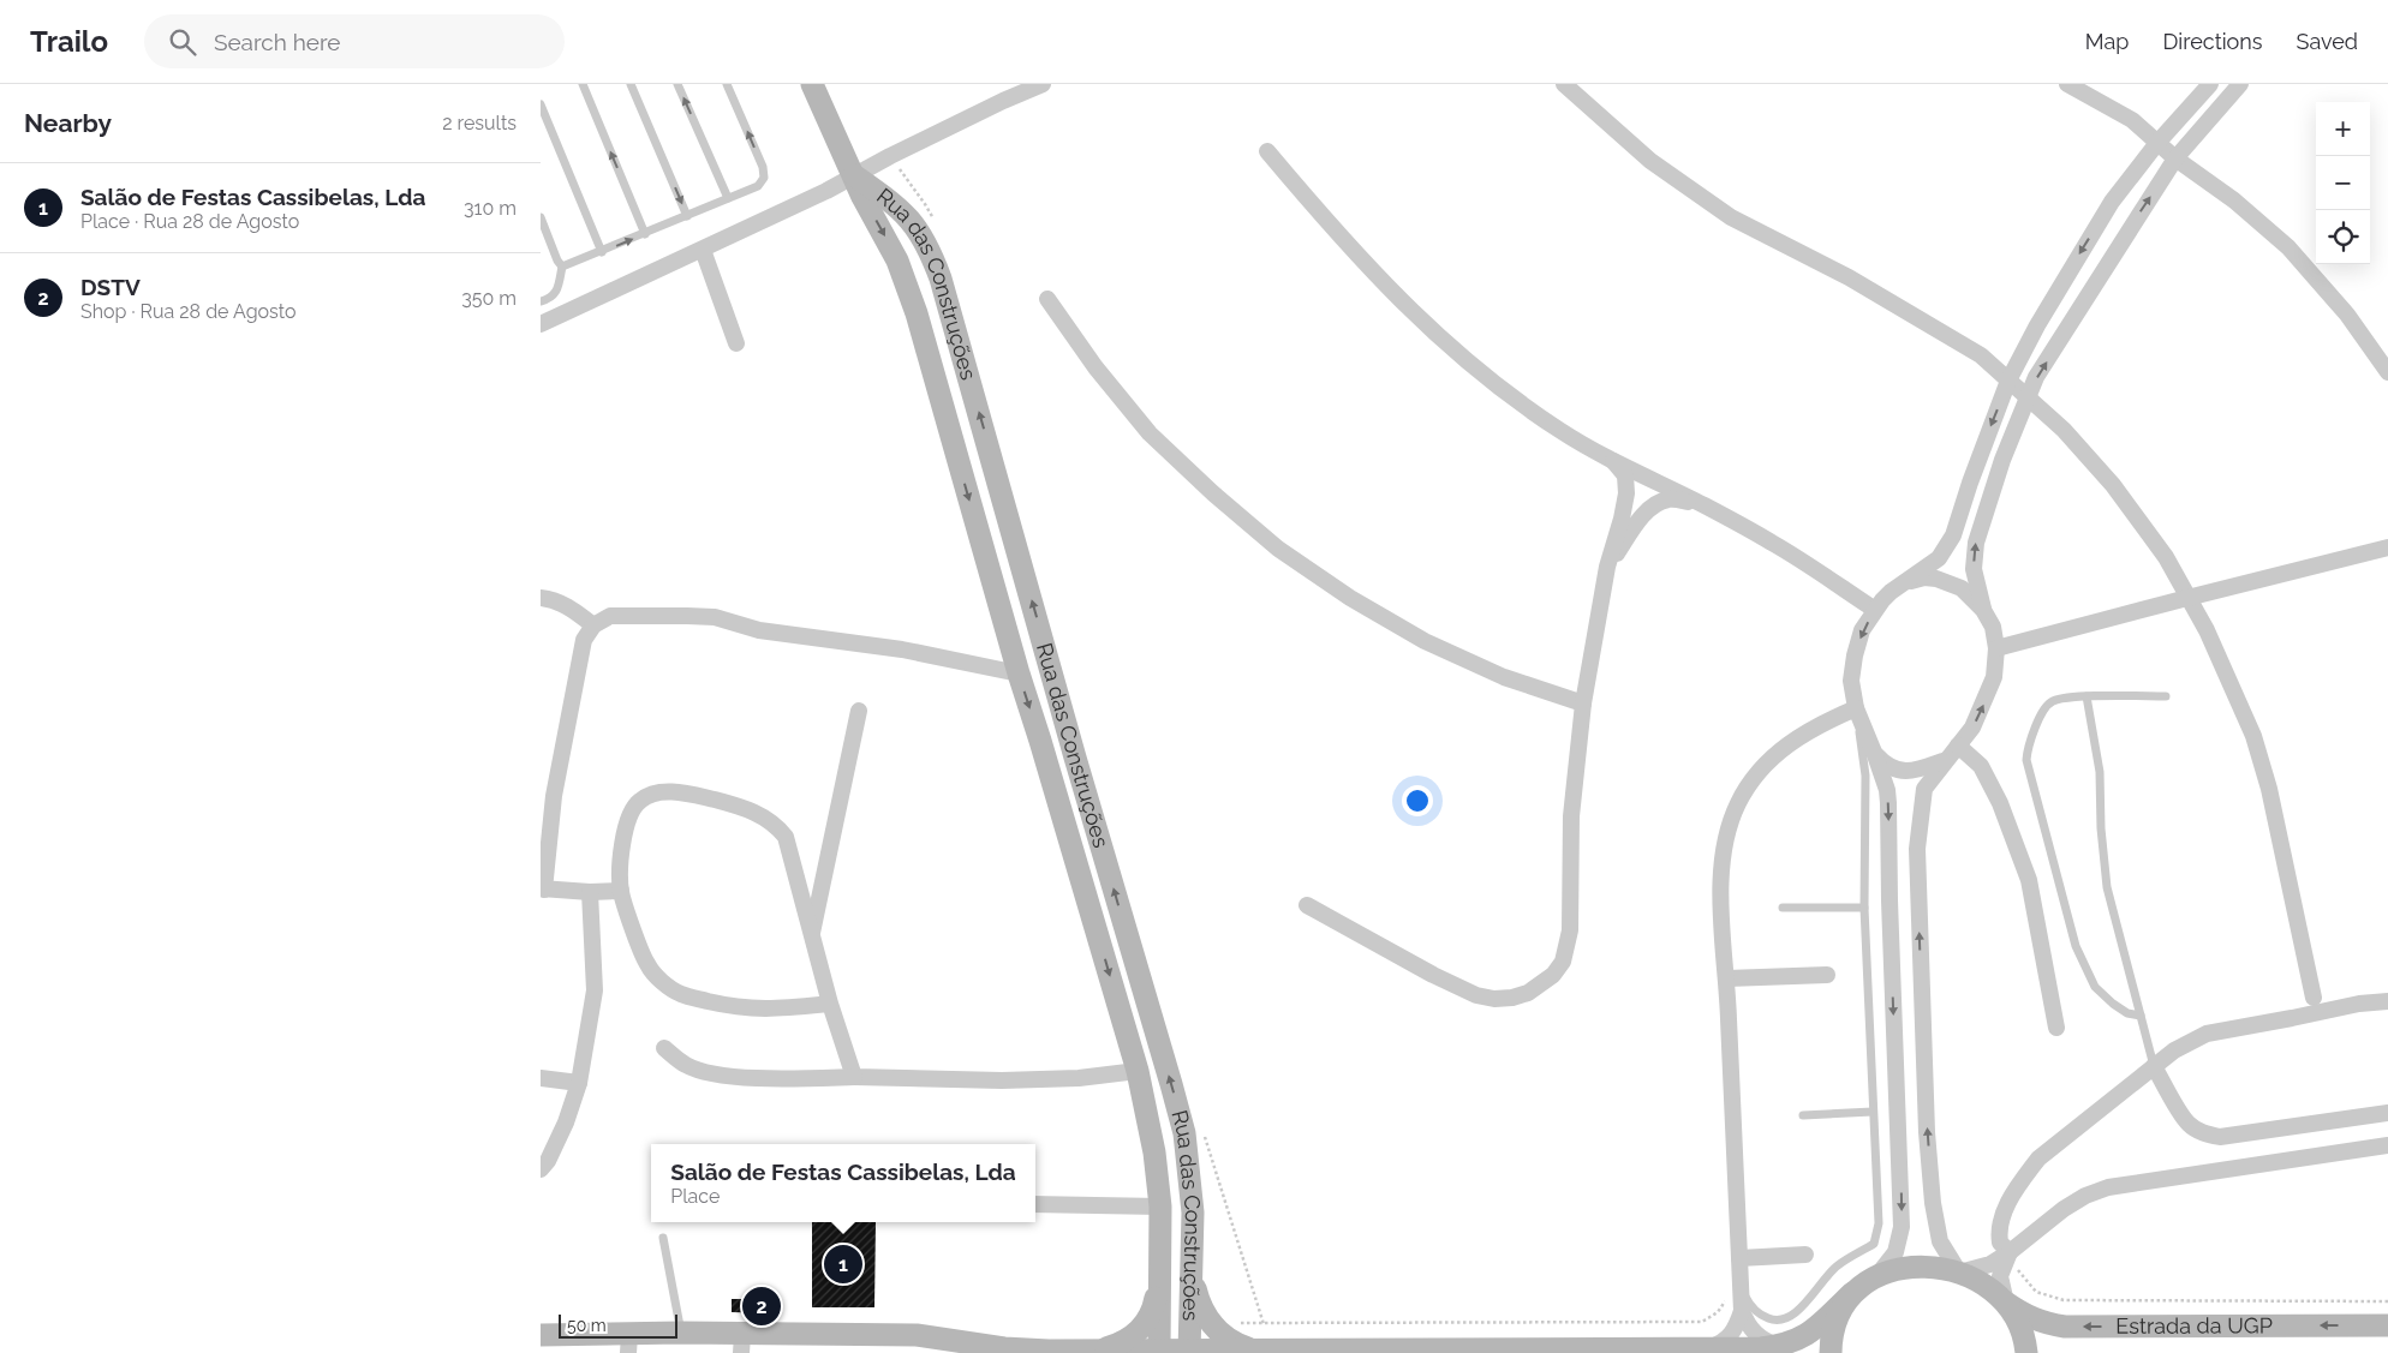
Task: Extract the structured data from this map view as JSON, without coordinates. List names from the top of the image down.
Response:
{
  "streets": {
    "street": ["Rua das Construções", "Estrada da UGP"]
  },
  "scale_bar": "50 m",
  "page": {
    "header": "Trailo",
    "search": "Search here",
    "nav": ["Map", "Directions", "Saved"],
    "heading": ["Nearby", "2 results"],
    "map_buttons": ["+", "−"],
    "list": [
      {
        "mark": "1",
        "name": "Salão de Festas Cassibelas, Lda",
        "note": "Place · Rua 28 de Agosto",
        "value": "310 m"
      },
      {
        "mark": "2",
        "name": "DSTV",
        "note": "Shop · Rua 28 de Agosto",
        "value": "350 m"
      }
    ],
    "popup": ["Salão de Festas Cassibelas, Lda", "Place"],
    "pins": ["1", "2"],
    "scale": "50 m"
  }
}
